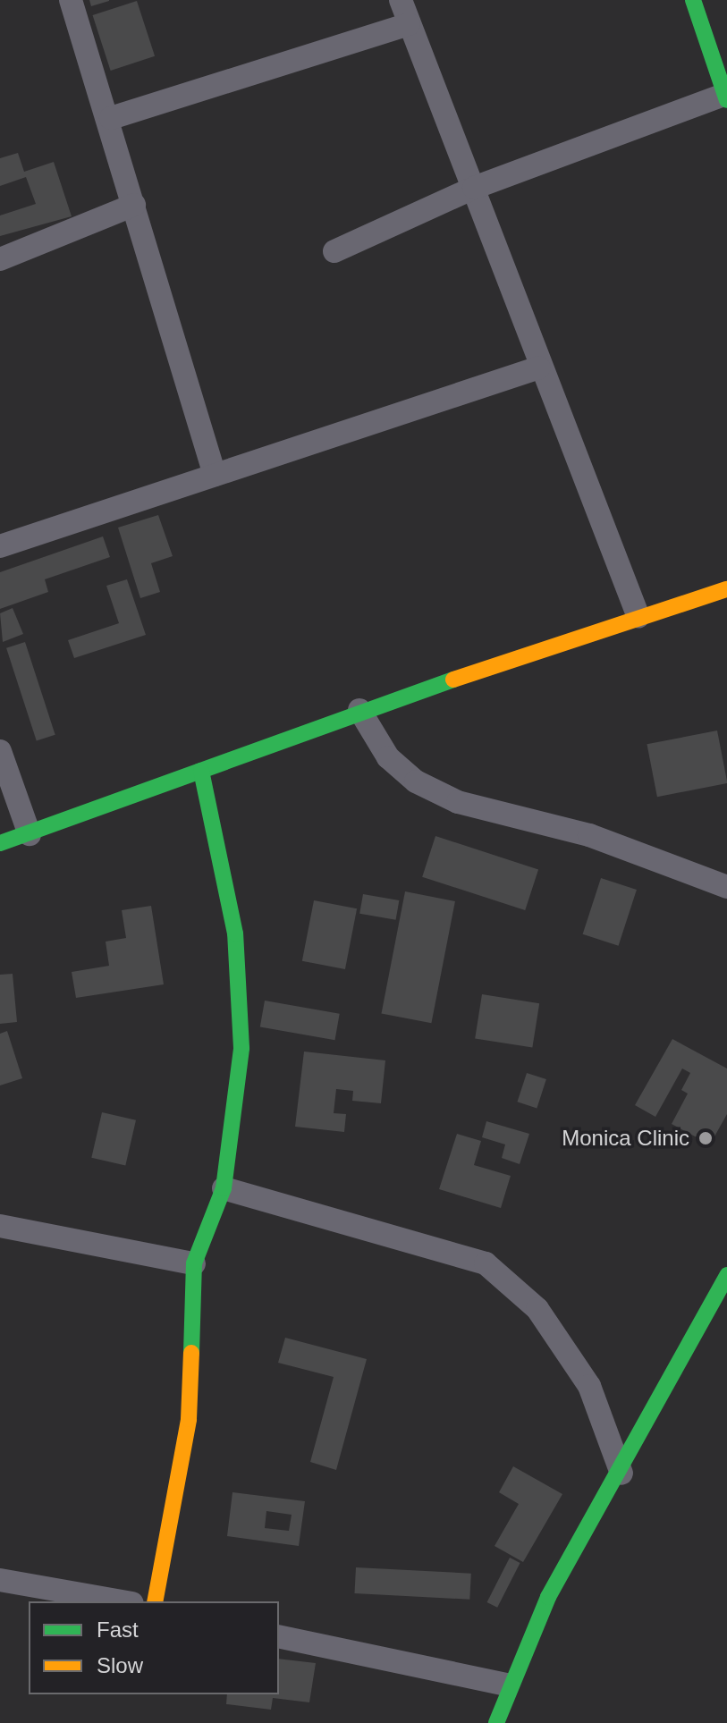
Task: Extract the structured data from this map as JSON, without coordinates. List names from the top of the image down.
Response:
{
  "places": ["Monica Clinic"],
  "legend": ["Fast", "Slow"]
}
